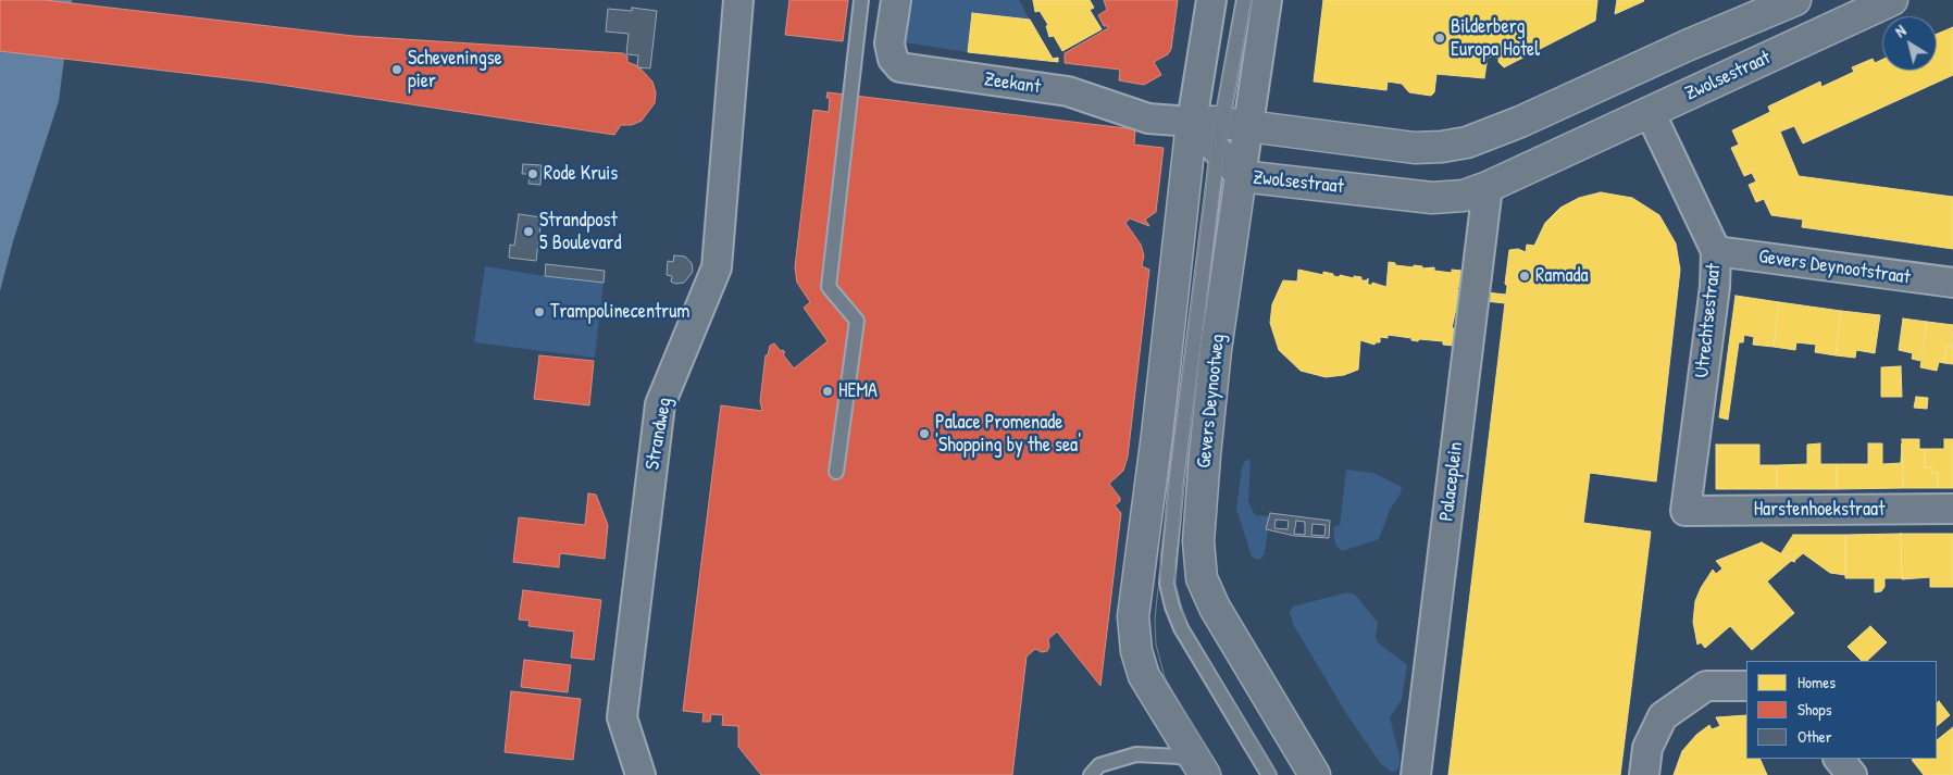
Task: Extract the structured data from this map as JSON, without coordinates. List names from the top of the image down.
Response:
{
  "streets": {
    "main road": ["Zwolsestraat", "Gevers Deynootweg"],
    "street": [
      "Zeekant",
      "Gevers Deynootstraat",
      "Utrechtsestraat",
      "Strandweg",
      "Palaceplein",
      "Harstenhoekstraat"
    ]
  },
  "crossings": [
    ["Zwolsestraat", "Utrechtsestraat"],
    ["Zwolsestraat", "Gevers Deynootweg"],
    ["Zwolsestraat", "Palaceplein"],
    ["Gevers Deynootstraat", "Utrechtsestraat"],
    ["Utrechtsestraat", "Harstenhoekstraat"]
  ],
  "places": [
    "Bilderberg Europa Hotel",
    "Scheveningse pier",
    "Rode Kruis",
    "Strandpost 5 Boulevard",
    "Ramada",
    "Trampolinecentrum",
    "HEMA",
    "Palace Promenade 'Shopping by the sea'"
  ],
  "legend": ["Homes", "Shops", "Other"],
  "north": "top left"
}
